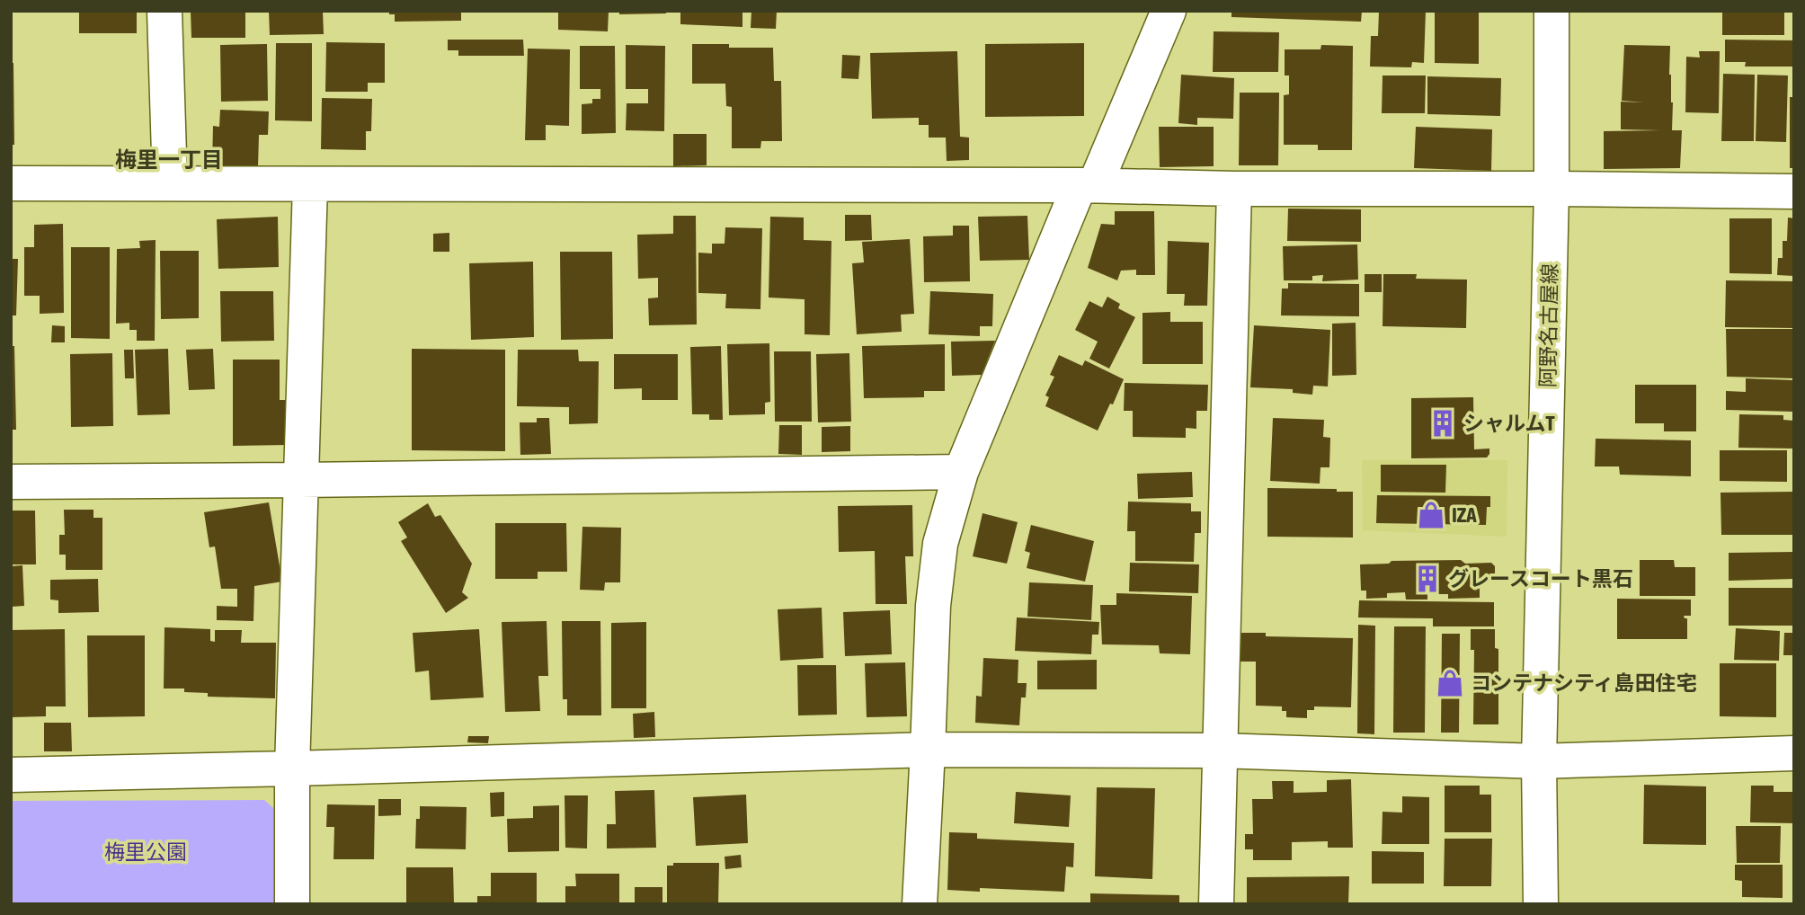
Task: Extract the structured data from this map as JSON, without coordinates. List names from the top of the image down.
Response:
{
  "streets": {
    "street": ["阿野名古屋線"]
  },
  "districts": ["梅里一丁目"],
  "parks": ["梅里公園"],
  "places": {
    "building": ["シャルムT", "グレースコート黒石"],
    "shop": ["IZA", "コンテナシティ島田住宅"]
  }
}
